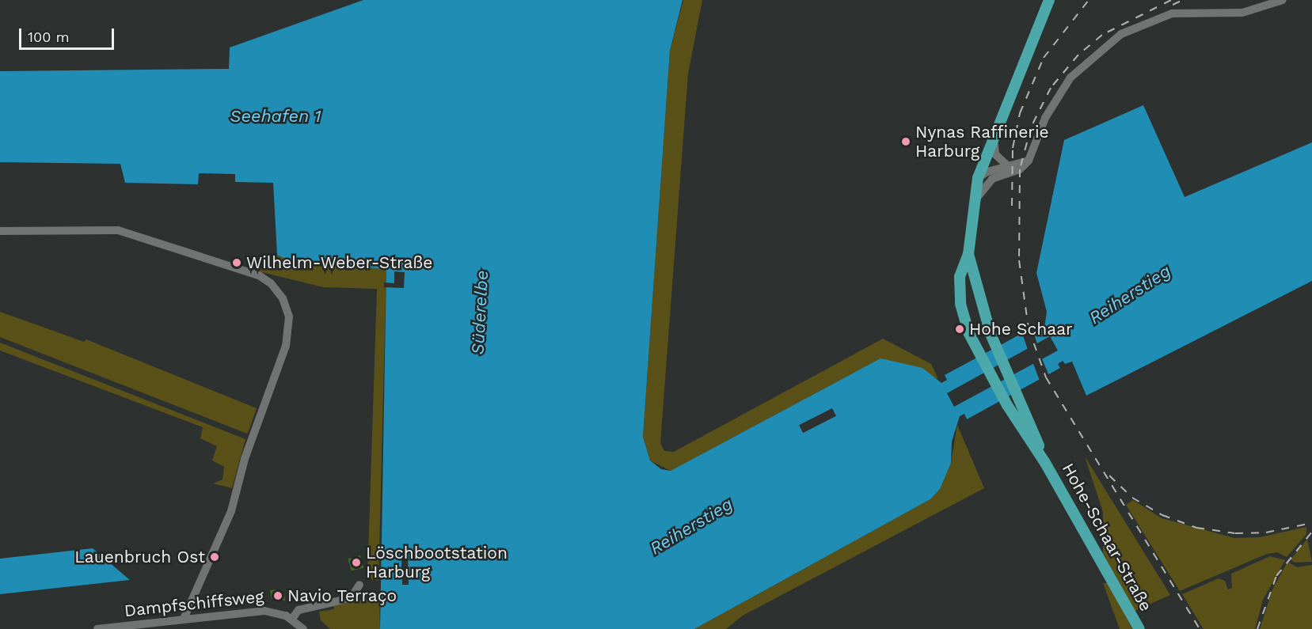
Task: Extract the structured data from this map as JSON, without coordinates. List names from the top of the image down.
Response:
{
  "streets": {
    "main road": ["Hohe-Schaar-Straße"],
    "street": ["Dampfschiffsweg"]
  },
  "water": ["Seehafen 1", "Reiherstieg", "Süderelbe"],
  "places": [
    "Nynas Raffinerie Harburg",
    "Wilhelm-Weber-Straße",
    "Hohe Schaar",
    "Lauenbruch Ost",
    "Löschbootstation Harburg",
    "Navio Terraço"
  ],
  "scale_bar": "100 m"
}
